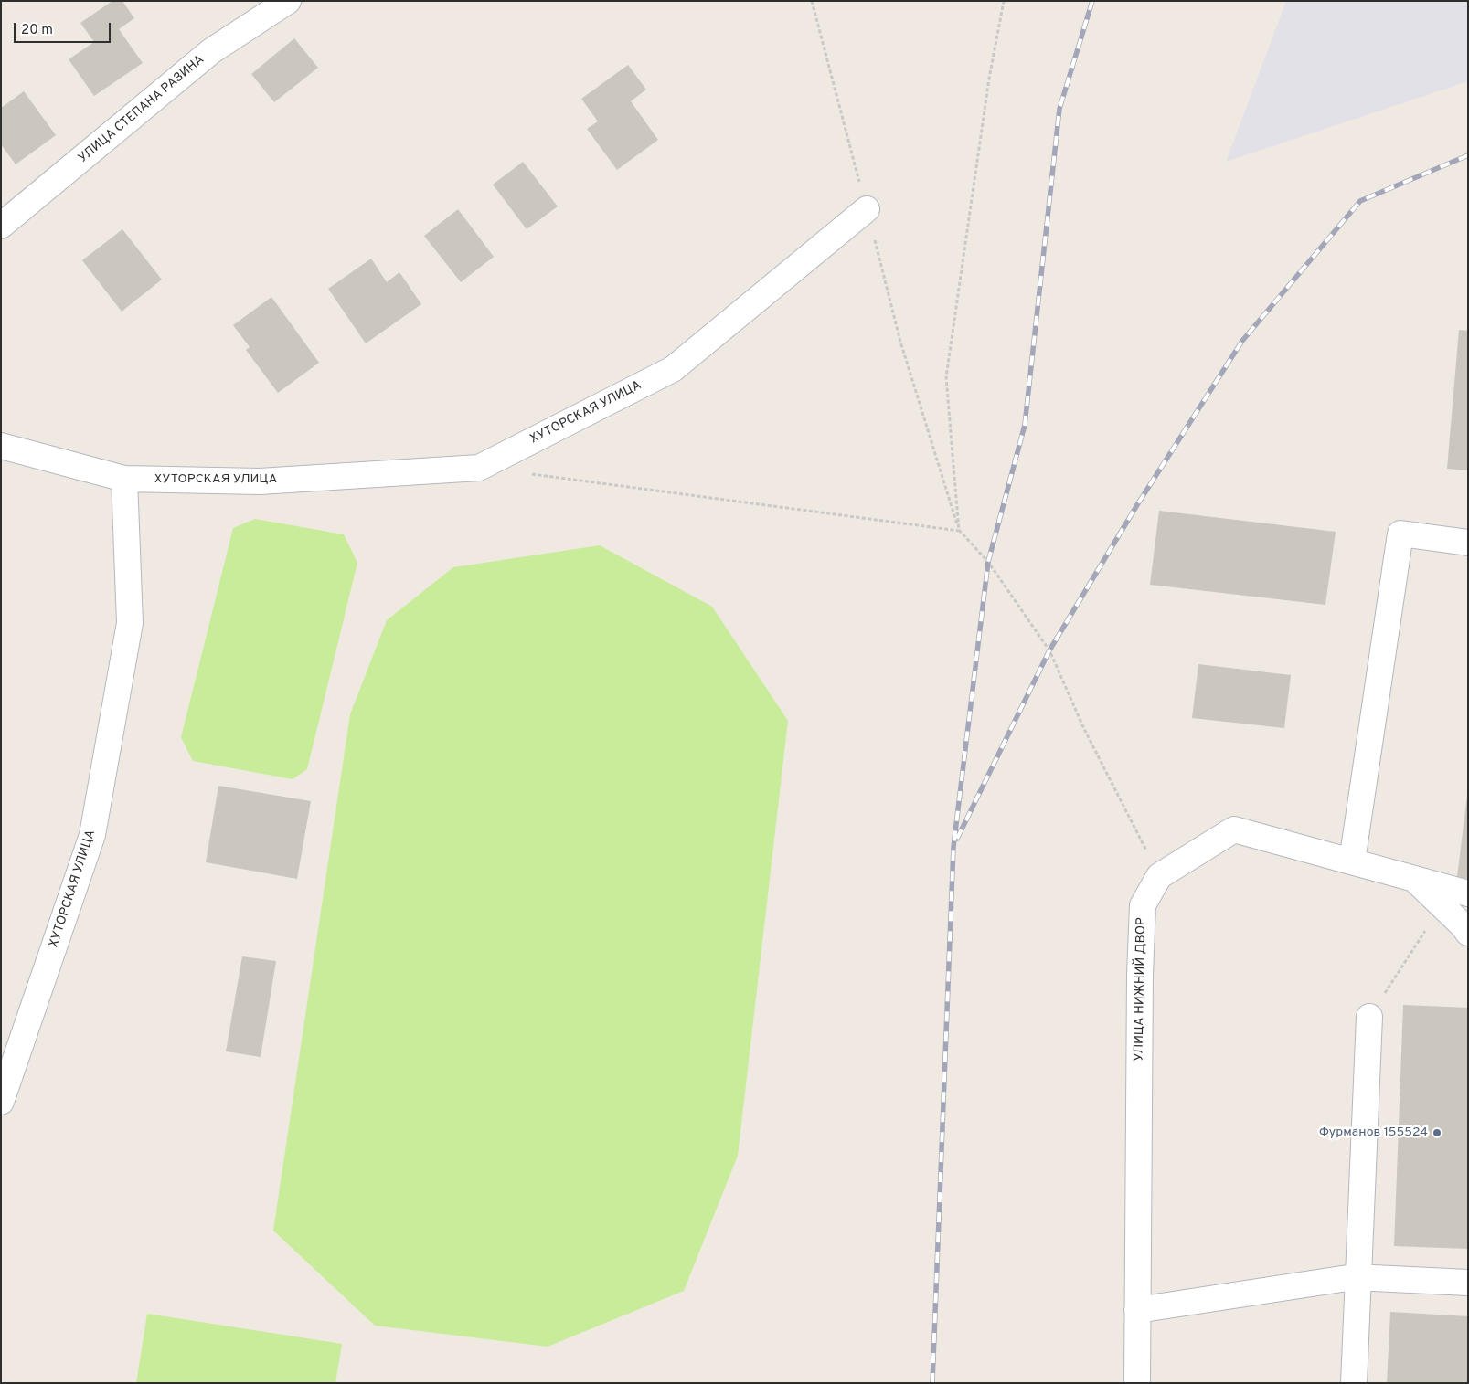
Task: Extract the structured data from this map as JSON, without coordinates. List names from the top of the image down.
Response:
{
  "streets": {
    "street": ["УЛИЦА СТЕПАНА РАЗИНА", "ХУТОРСКАЯ УЛИЦА", "УЛИЦА НИЖНИЙ ДВОР"]
  },
  "places": ["Фурманов 155524"],
  "scale_bar": "20 m"
}
